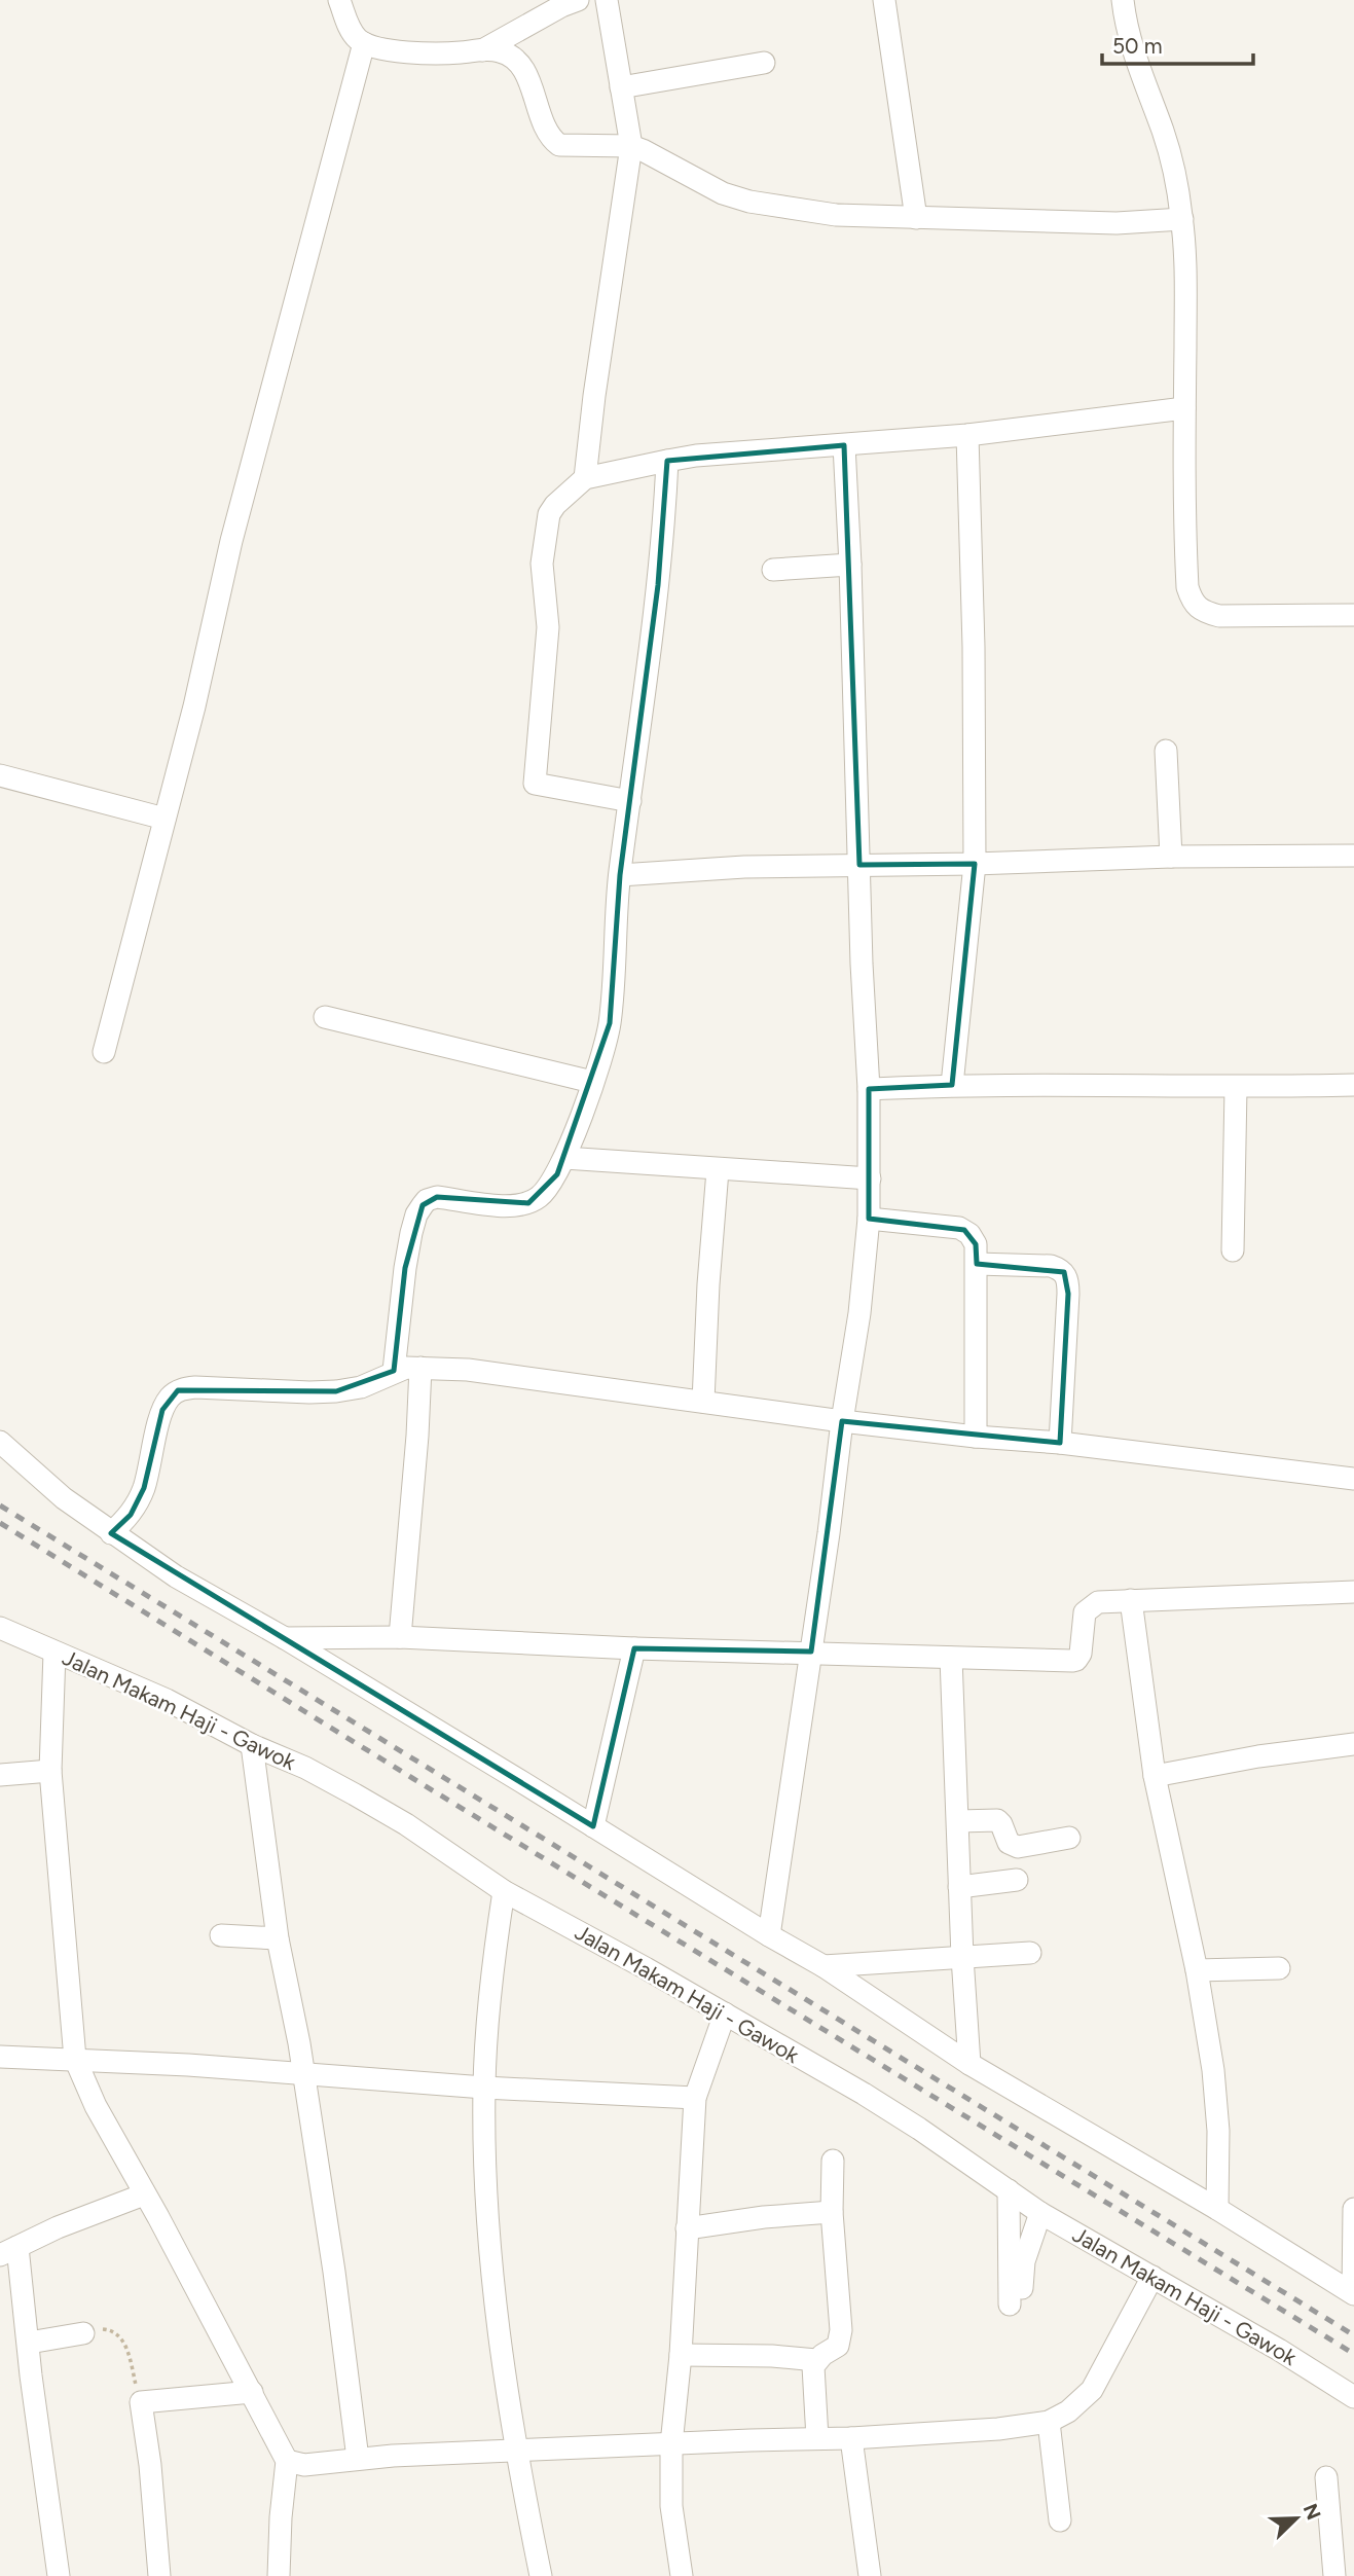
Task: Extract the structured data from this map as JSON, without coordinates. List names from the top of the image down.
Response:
{
  "streets": {
    "street": ["Jalan Makam Haji - Gawok"]
  },
  "scale_bar": "50 m",
  "north": "top right"
}
